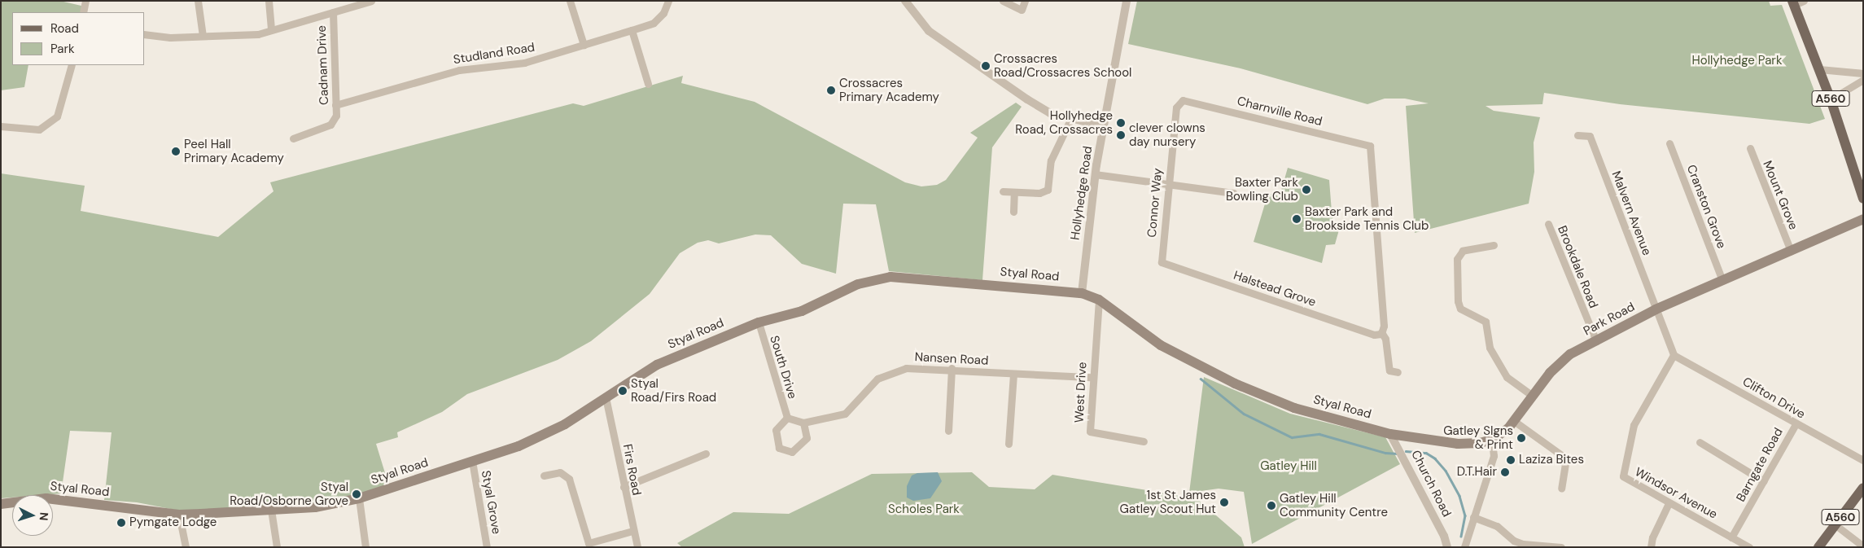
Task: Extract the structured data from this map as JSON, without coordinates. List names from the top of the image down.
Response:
{
  "streets": {
    "main road": ["A560", "Styal Road", "Park Road"],
    "street": [
      "Studland Road",
      "Cadnam Drive",
      "Charnville Road",
      "Hollyhedge Road",
      "Mount Grove",
      "Connor Way",
      "Cranston Grove",
      "Malvern Avenue",
      "Brookdale Road",
      "Halstead Grove",
      "Nansen Road",
      "South Drive",
      "West Drive",
      "Clifton Drive",
      "Barngate Road",
      "Firs Road",
      "Church Road",
      "Windsor Avenue",
      "Styal Grove"
    ]
  },
  "crossings": [
    ["Studland Road", "Cadnam Drive"],
    ["Charnville Road", "Connor Way"],
    ["Charnville Road", "Halstead Grove"],
    ["Hollyhedge Road", "Styal Road"],
    ["Mount Grove", "Park Road"],
    ["Connor Way", "Halstead Grove"],
    ["Cranston Grove", "Park Road"],
    ["Malvern Avenue", "Park Road"],
    ["Brookdale Road", "Park Road"],
    ["Styal Road", "South Drive"],
    ["Styal Road", "West Drive"],
    ["Styal Road", "Firs Road"],
    ["Styal Road", "Church Road"],
    ["Styal Road", "Styal Grove"],
    ["Nansen Road", "South Drive"],
    ["Nansen Road", "West Drive"],
    ["Clifton Drive", "Barngate Road"],
    ["Clifton Drive", "Windsor Avenue"],
    ["Barngate Road", "Windsor Avenue"]
  ],
  "parks": ["Hollyhedge Park", "Gatley Hill", "Scholes Park"],
  "places": [
    "Crossacres Road/Crossacres School",
    "Crossacres Primary Academy",
    "Hollyhedge Road, Crossacres",
    "clever clowns day nursery",
    "Peel Hall Primary Academy",
    "Baxter Park Bowling Club",
    "Baxter Park and Brookside Tennis Club",
    "Styal Road/Firs Road",
    "Gatley SIgns & Print",
    "Laziza Bites",
    "D.T.Hair",
    "Styal Road/Osborne Grove",
    "1st St James Gatley Scout Hut",
    "Gatley Hill Community Centre",
    "Pymgate Lodge"
  ],
  "legend": ["Road", "Park"],
  "north": "right"
}
